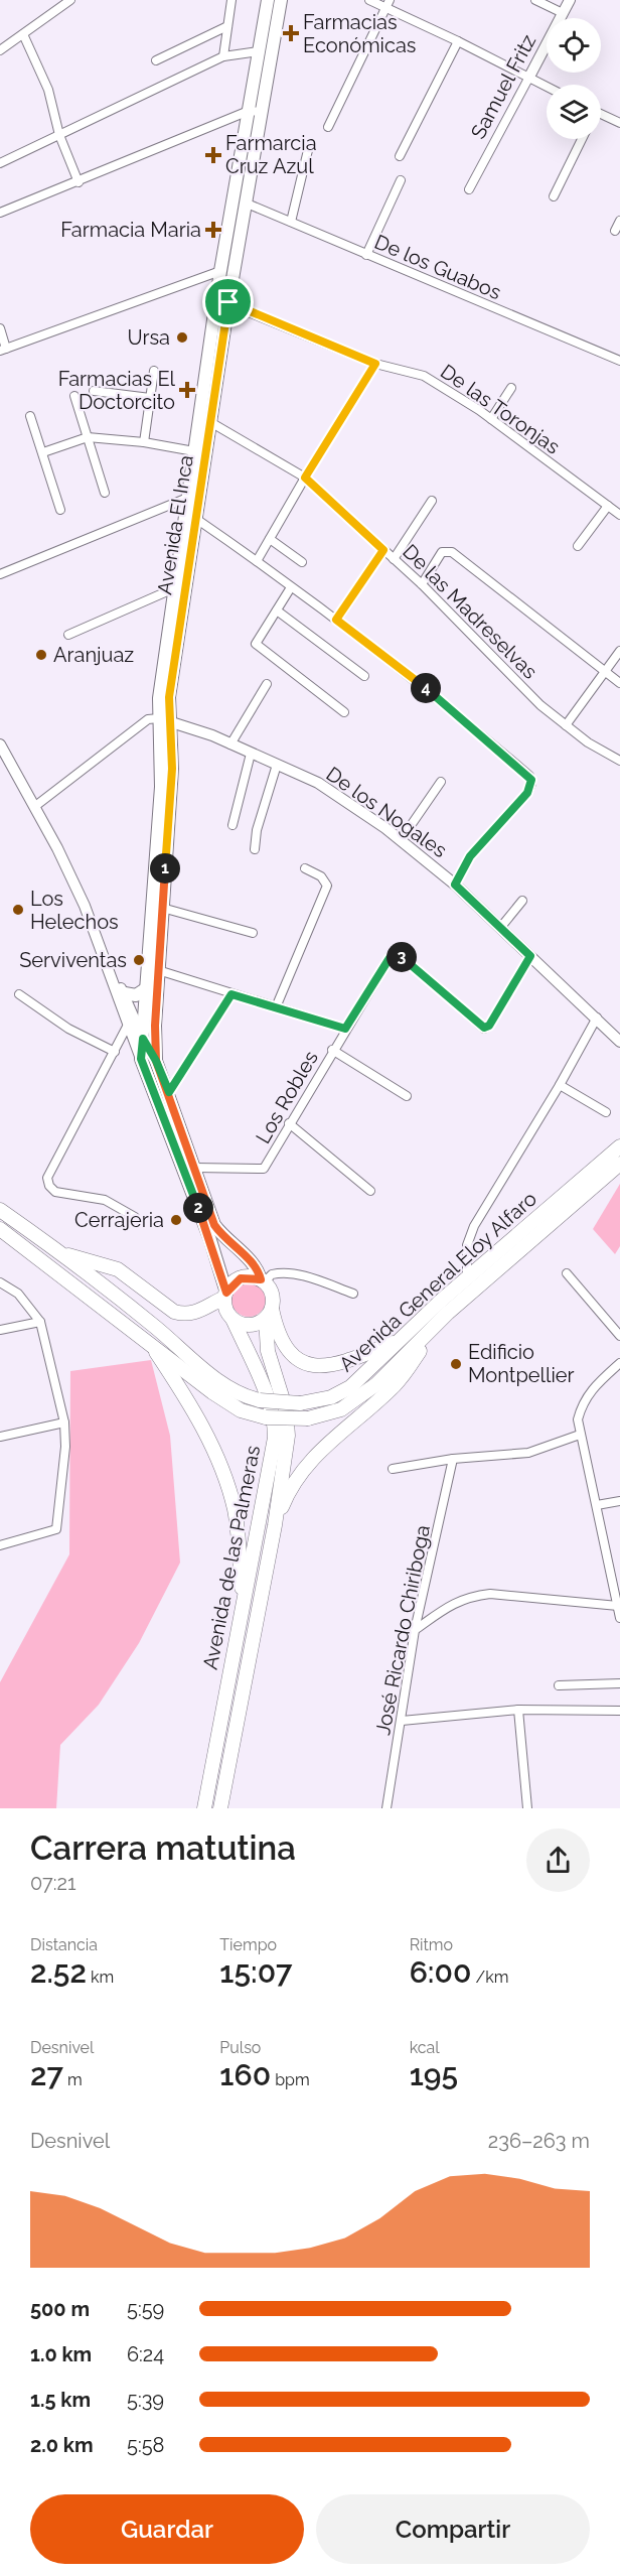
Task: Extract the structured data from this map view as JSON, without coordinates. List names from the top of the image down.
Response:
{
  "streets": {
    "main road": ["Avenida El Inca", "Avenida General Eloy Alfaro", "Avenida de las Palmeras"],
    "street": [
      "Samuel Fritz",
      "De los Guabos",
      "De las Toronjas",
      "De las Madreselvas",
      "De los Nogales",
      "Los Robles",
      "José Ricardo Chiriboga"
    ]
  },
  "crossings": [
    ["De los Guabos", "Avenida El Inca"],
    ["De las Toronjas", "Avenida El Inca"],
    ["Avenida El Inca", "De las Madreselvas"],
    ["Avenida El Inca", "De los Nogales"],
    ["Avenida El Inca", "Avenida de las Palmeras"],
    ["De los Nogales", "Los Robles"],
    ["Los Robles", "Avenida de las Palmeras"]
  ],
  "places": {
    "health": [
      "Farmacias Económicas",
      "Farmarcia Cruz Azul",
      "Farmacia Maria",
      "Farmacias El Doctorcito"
    ],
    "other": [
      "Ursa",
      "Aranjuaz",
      "Los Helechos",
      "Serviventas",
      "Cerrajeria",
      "Edificio Montpellier"
    ]
  },
  "page": {
    "pins": [
      "4",
      "1",
      "3",
      "2"
    ],
    "heading": ["Carrera matutina", "07:21"],
    "stats": [
      ["Distancia", "2.52 km"],
      ["Tiempo", "15:07"],
      ["Ritmo", "6:00 /km"],
      ["Desnivel", "27 m"],
      ["Pulso", "160 bpm"],
      ["kcal", "195"]
    ],
    "chart": ["Desnivel", "236–263 m"],
    "list": [
      {
        "name": "500 m",
        "note": "5:59"
      },
      {
        "name": "1.0 km",
        "note": "6:24"
      },
      {
        "name": "1.5 km",
        "note": "5:39"
      },
      {
        "name": "2.0 km",
        "note": "5:58"
      }
    ],
    "buttons": ["Guardar", "Compartir"]
  }
}
